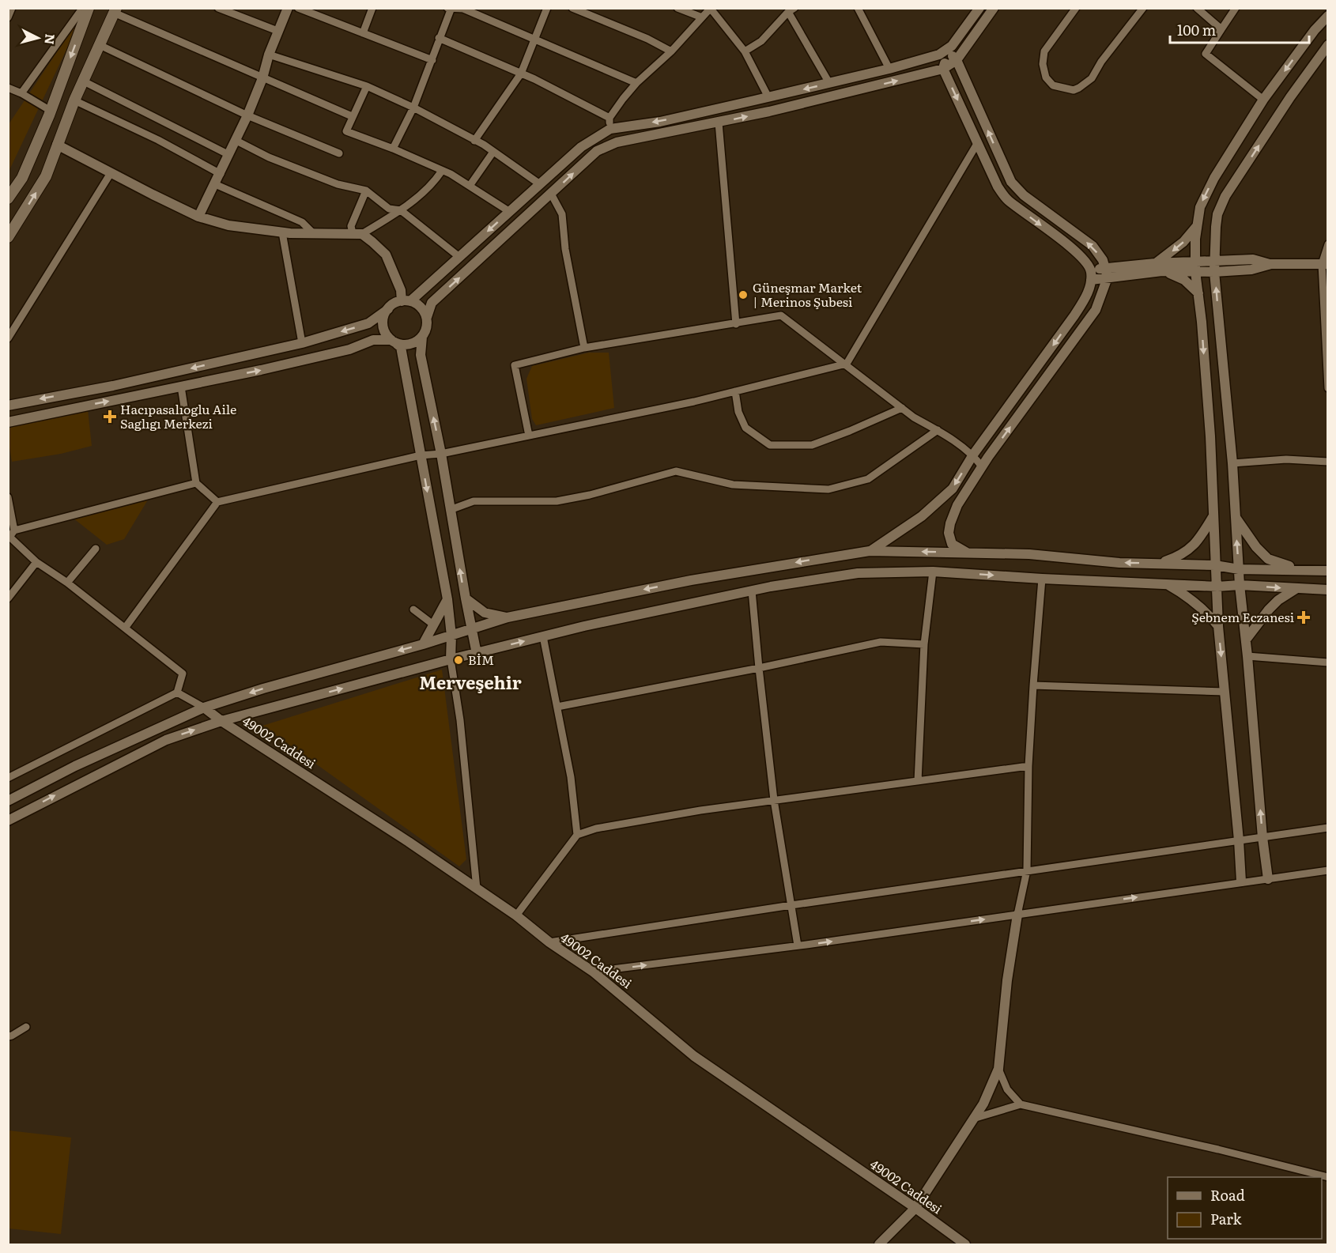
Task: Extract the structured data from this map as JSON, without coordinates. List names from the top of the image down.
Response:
{
  "streets": {
    "street": ["49002 Caddesi"]
  },
  "districts": ["Merveşehir"],
  "places": {
    "other": ["Güneşmar Market | Merinos Şubesi", "BİM"],
    "health": ["Hacıpasalıoglu Aile Saglıgı Merkezi", "Şebnem Eczanesi"]
  },
  "legend": ["Road", "Park"],
  "scale_bar": "100 m",
  "north": "right"
}
